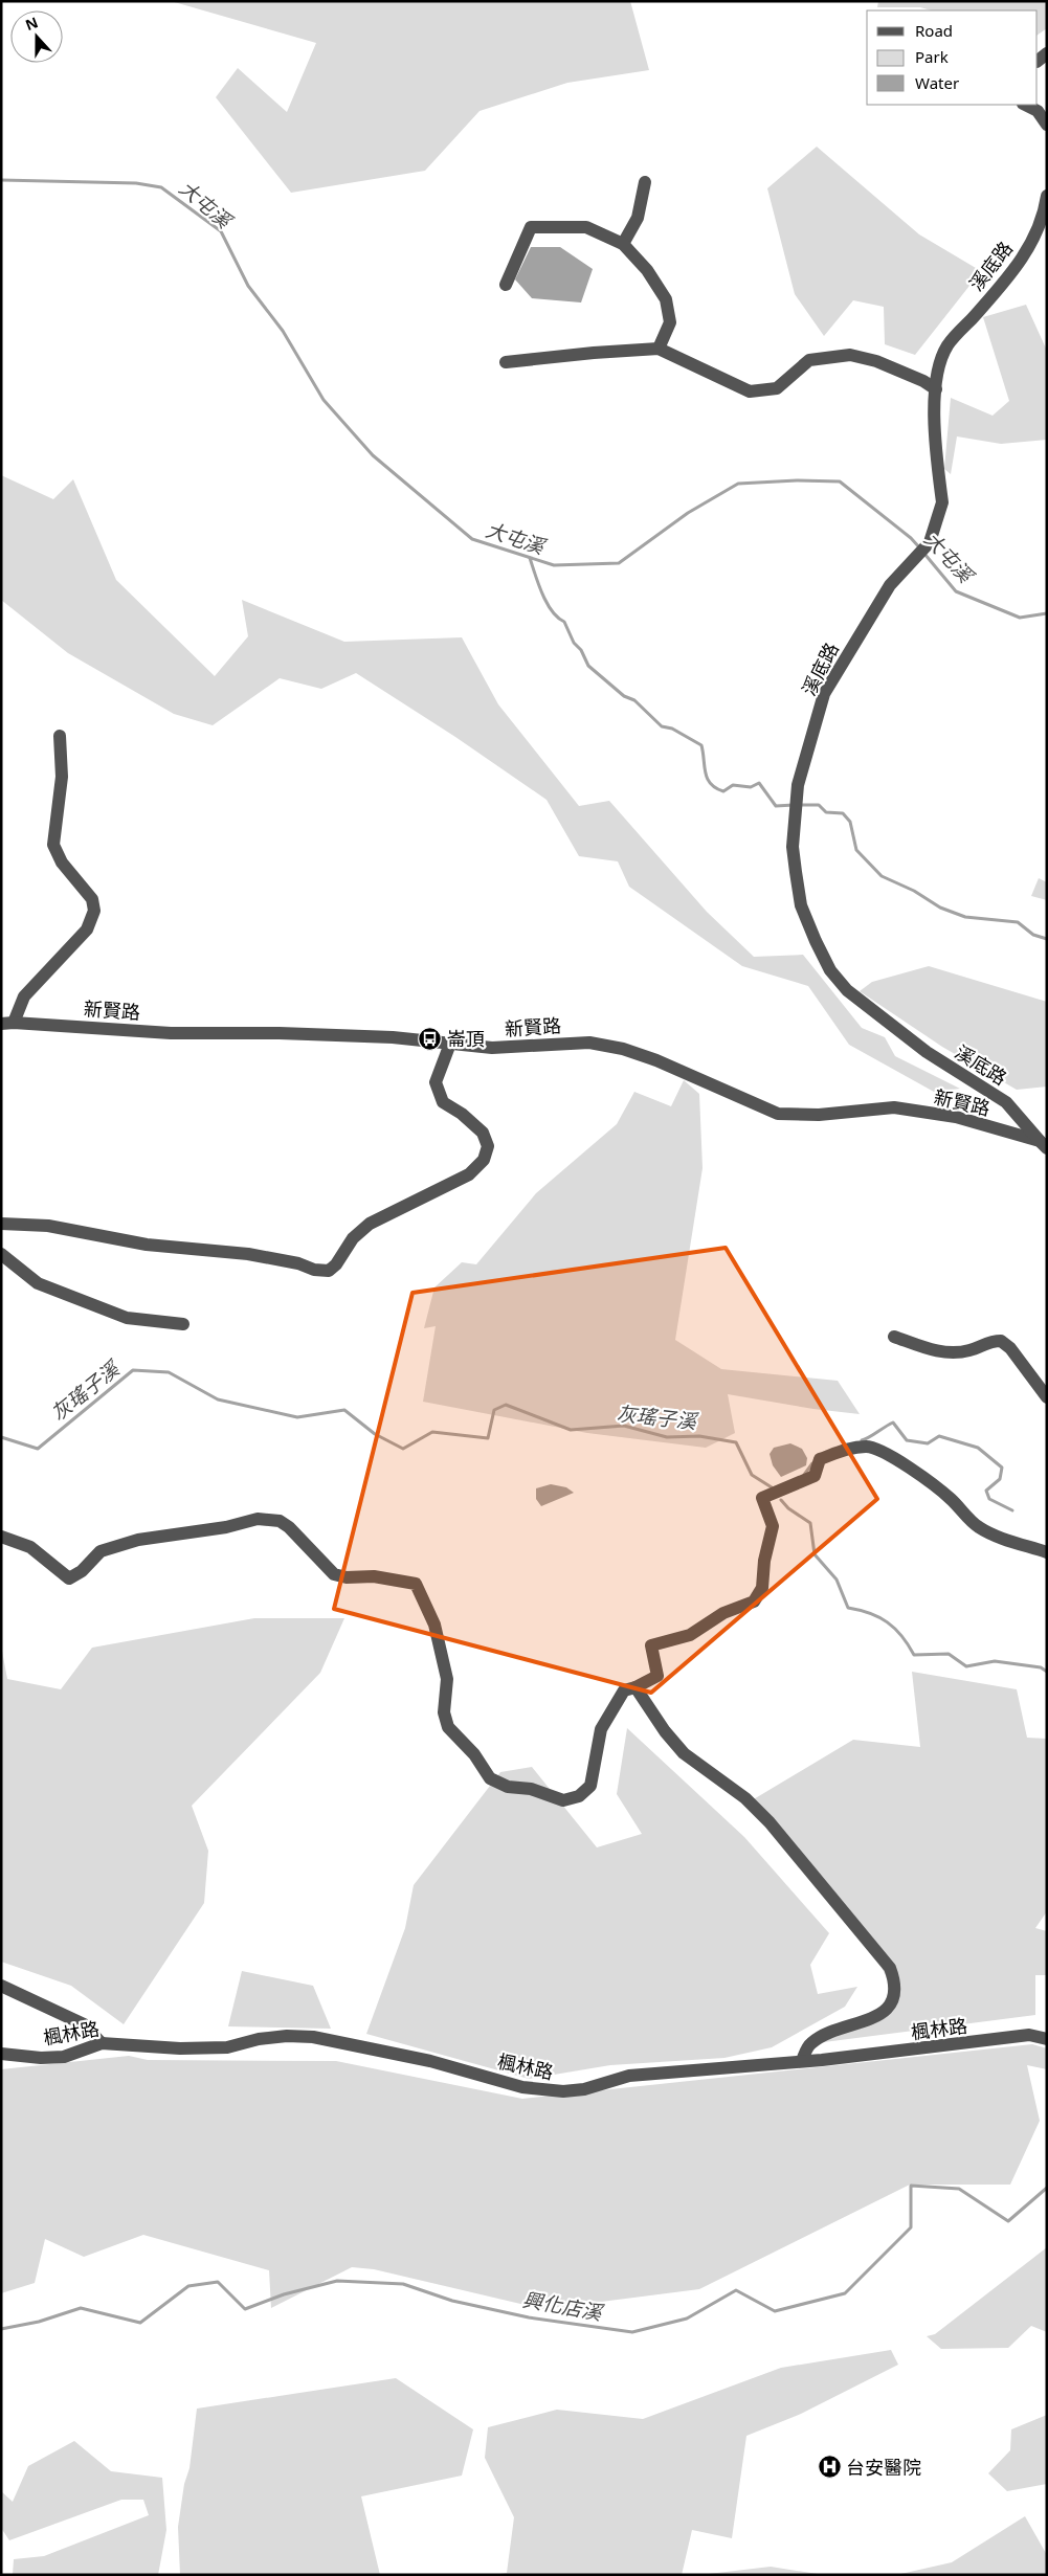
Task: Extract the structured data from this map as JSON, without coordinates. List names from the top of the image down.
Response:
{
  "streets": {
    "street": ["溪底路", "新賢路", "楓林路"]
  },
  "crossings": [
    ["溪底路", "新賢路"]
  ],
  "water": ["大屯溪", "灰瑤子溪", "興化店溪"],
  "places": {
    "bus stop": ["崙頂"],
    "hospital": ["台安醫院"]
  },
  "legend": ["Road", "Park", "Water"],
  "north": "top"
}
